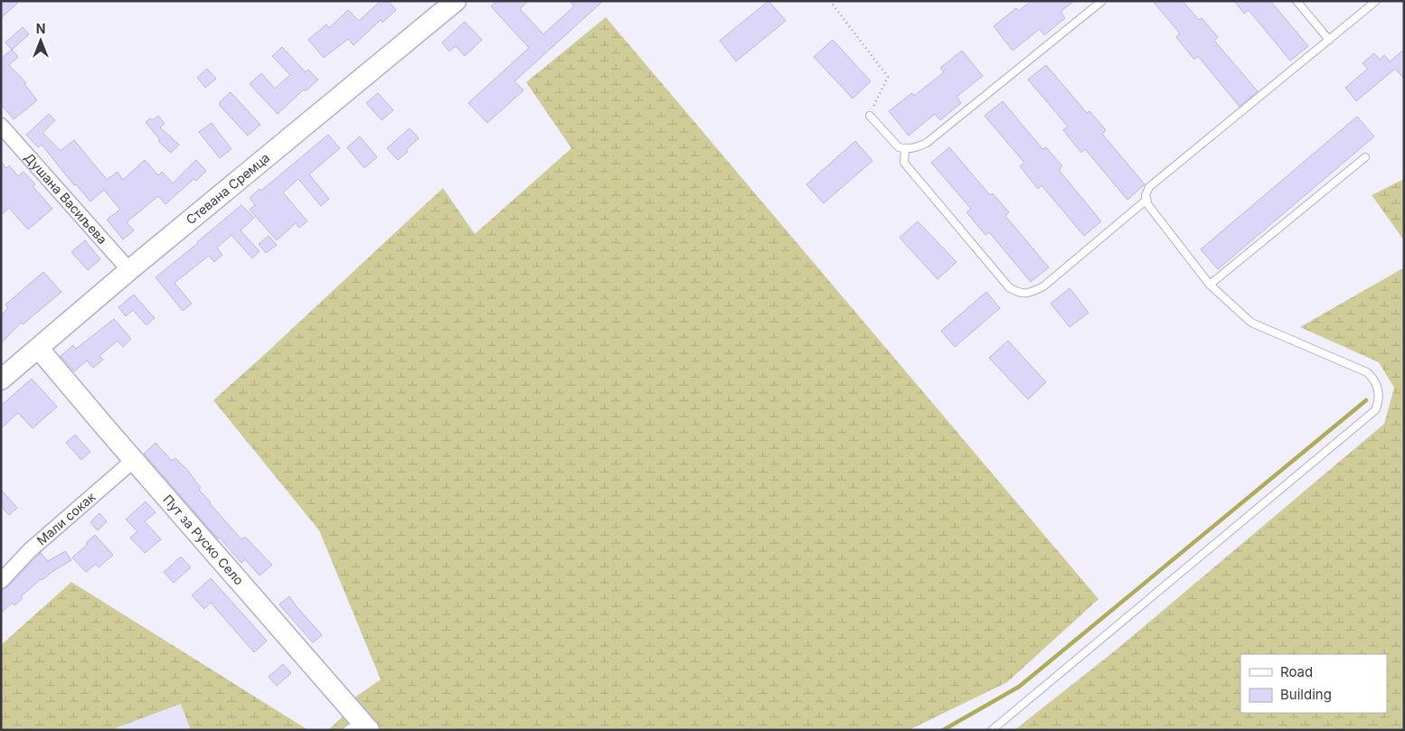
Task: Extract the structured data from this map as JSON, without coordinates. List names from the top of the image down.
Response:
{
  "streets": {
    "main road": ["Стевана Сремца", "Пут за Руско Село"],
    "street": ["Душана Васиљева", "Мали сокак"]
  },
  "crossings": [
    ["Стевана Сремца", "Душана Васиљева"],
    ["Стевана Сремца", "Пут за Руско Село"],
    ["Мали сокак", "Пут за Руско Село"]
  ],
  "legend": ["Road", "Building"],
  "north": "top"
}
